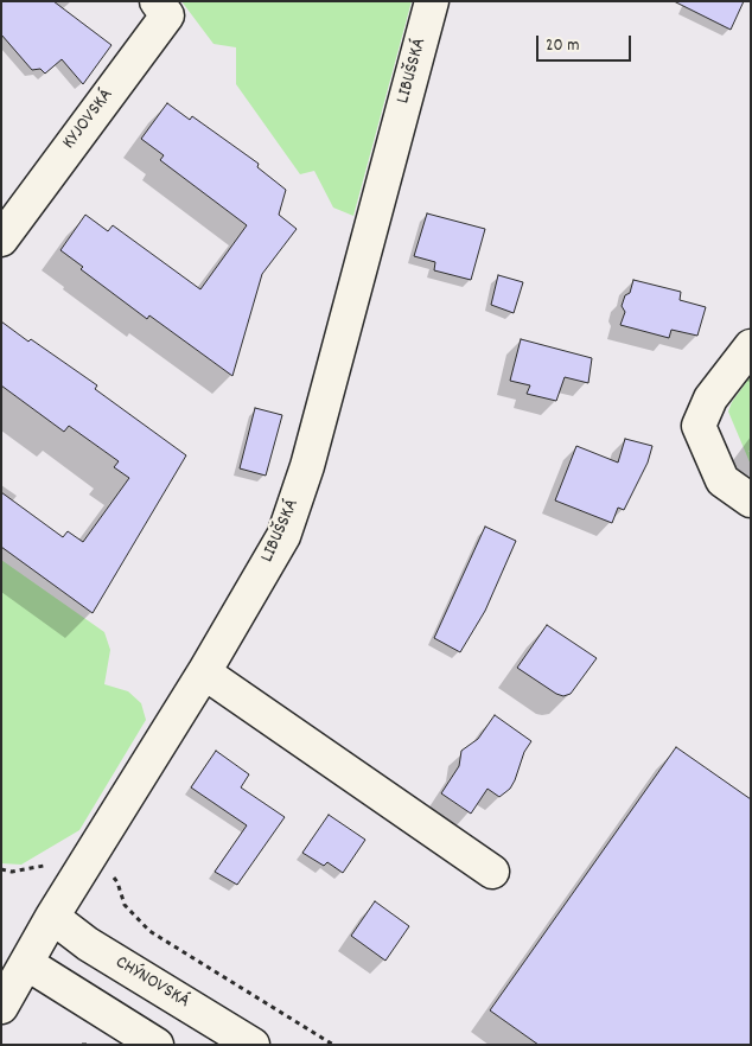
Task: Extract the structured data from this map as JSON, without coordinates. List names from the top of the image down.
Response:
{
  "streets": {
    "street": ["LIBUŠSKÁ", "KYJOVSKÁ", "CHÝNOVSKÁ"]
  },
  "crossings": [
    ["LIBUŠSKÁ", "CHÝNOVSKÁ"]
  ],
  "scale_bar": "20 m"
}
